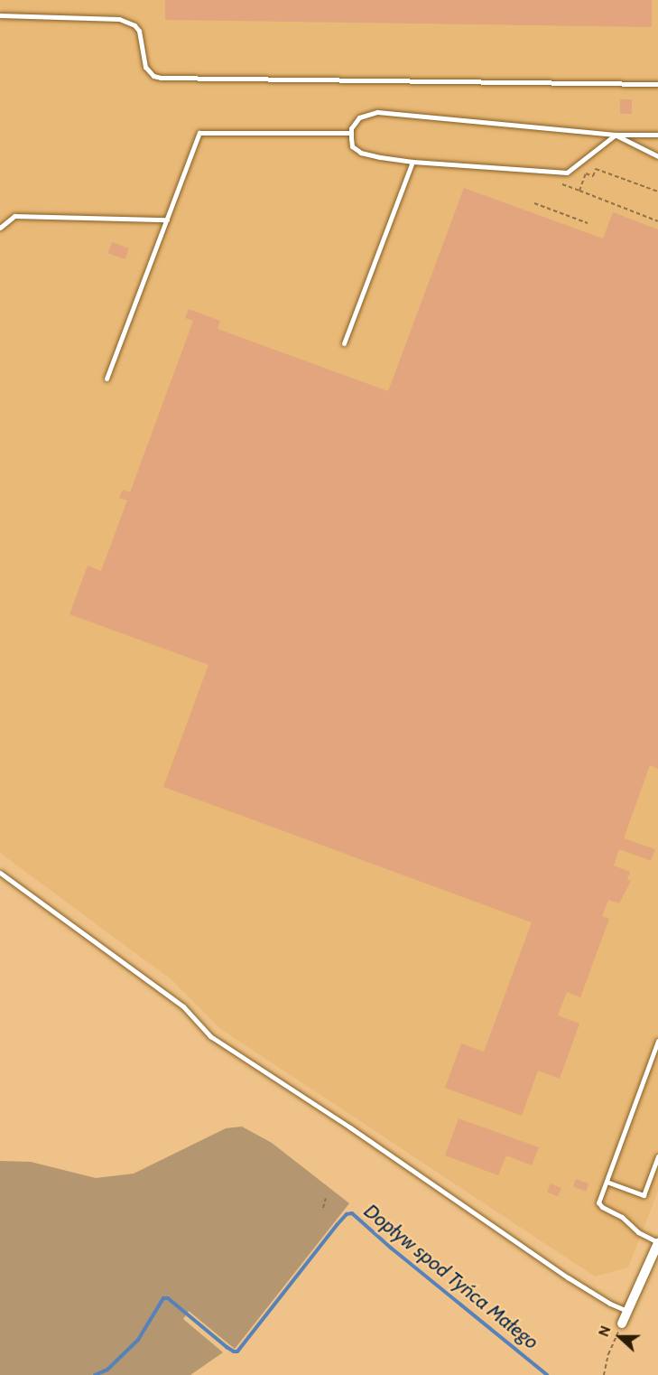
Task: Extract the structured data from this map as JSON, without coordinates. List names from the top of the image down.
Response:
{
  "water": ["Dopływ spod Tyńca Małego"],
  "north": "left"
}
